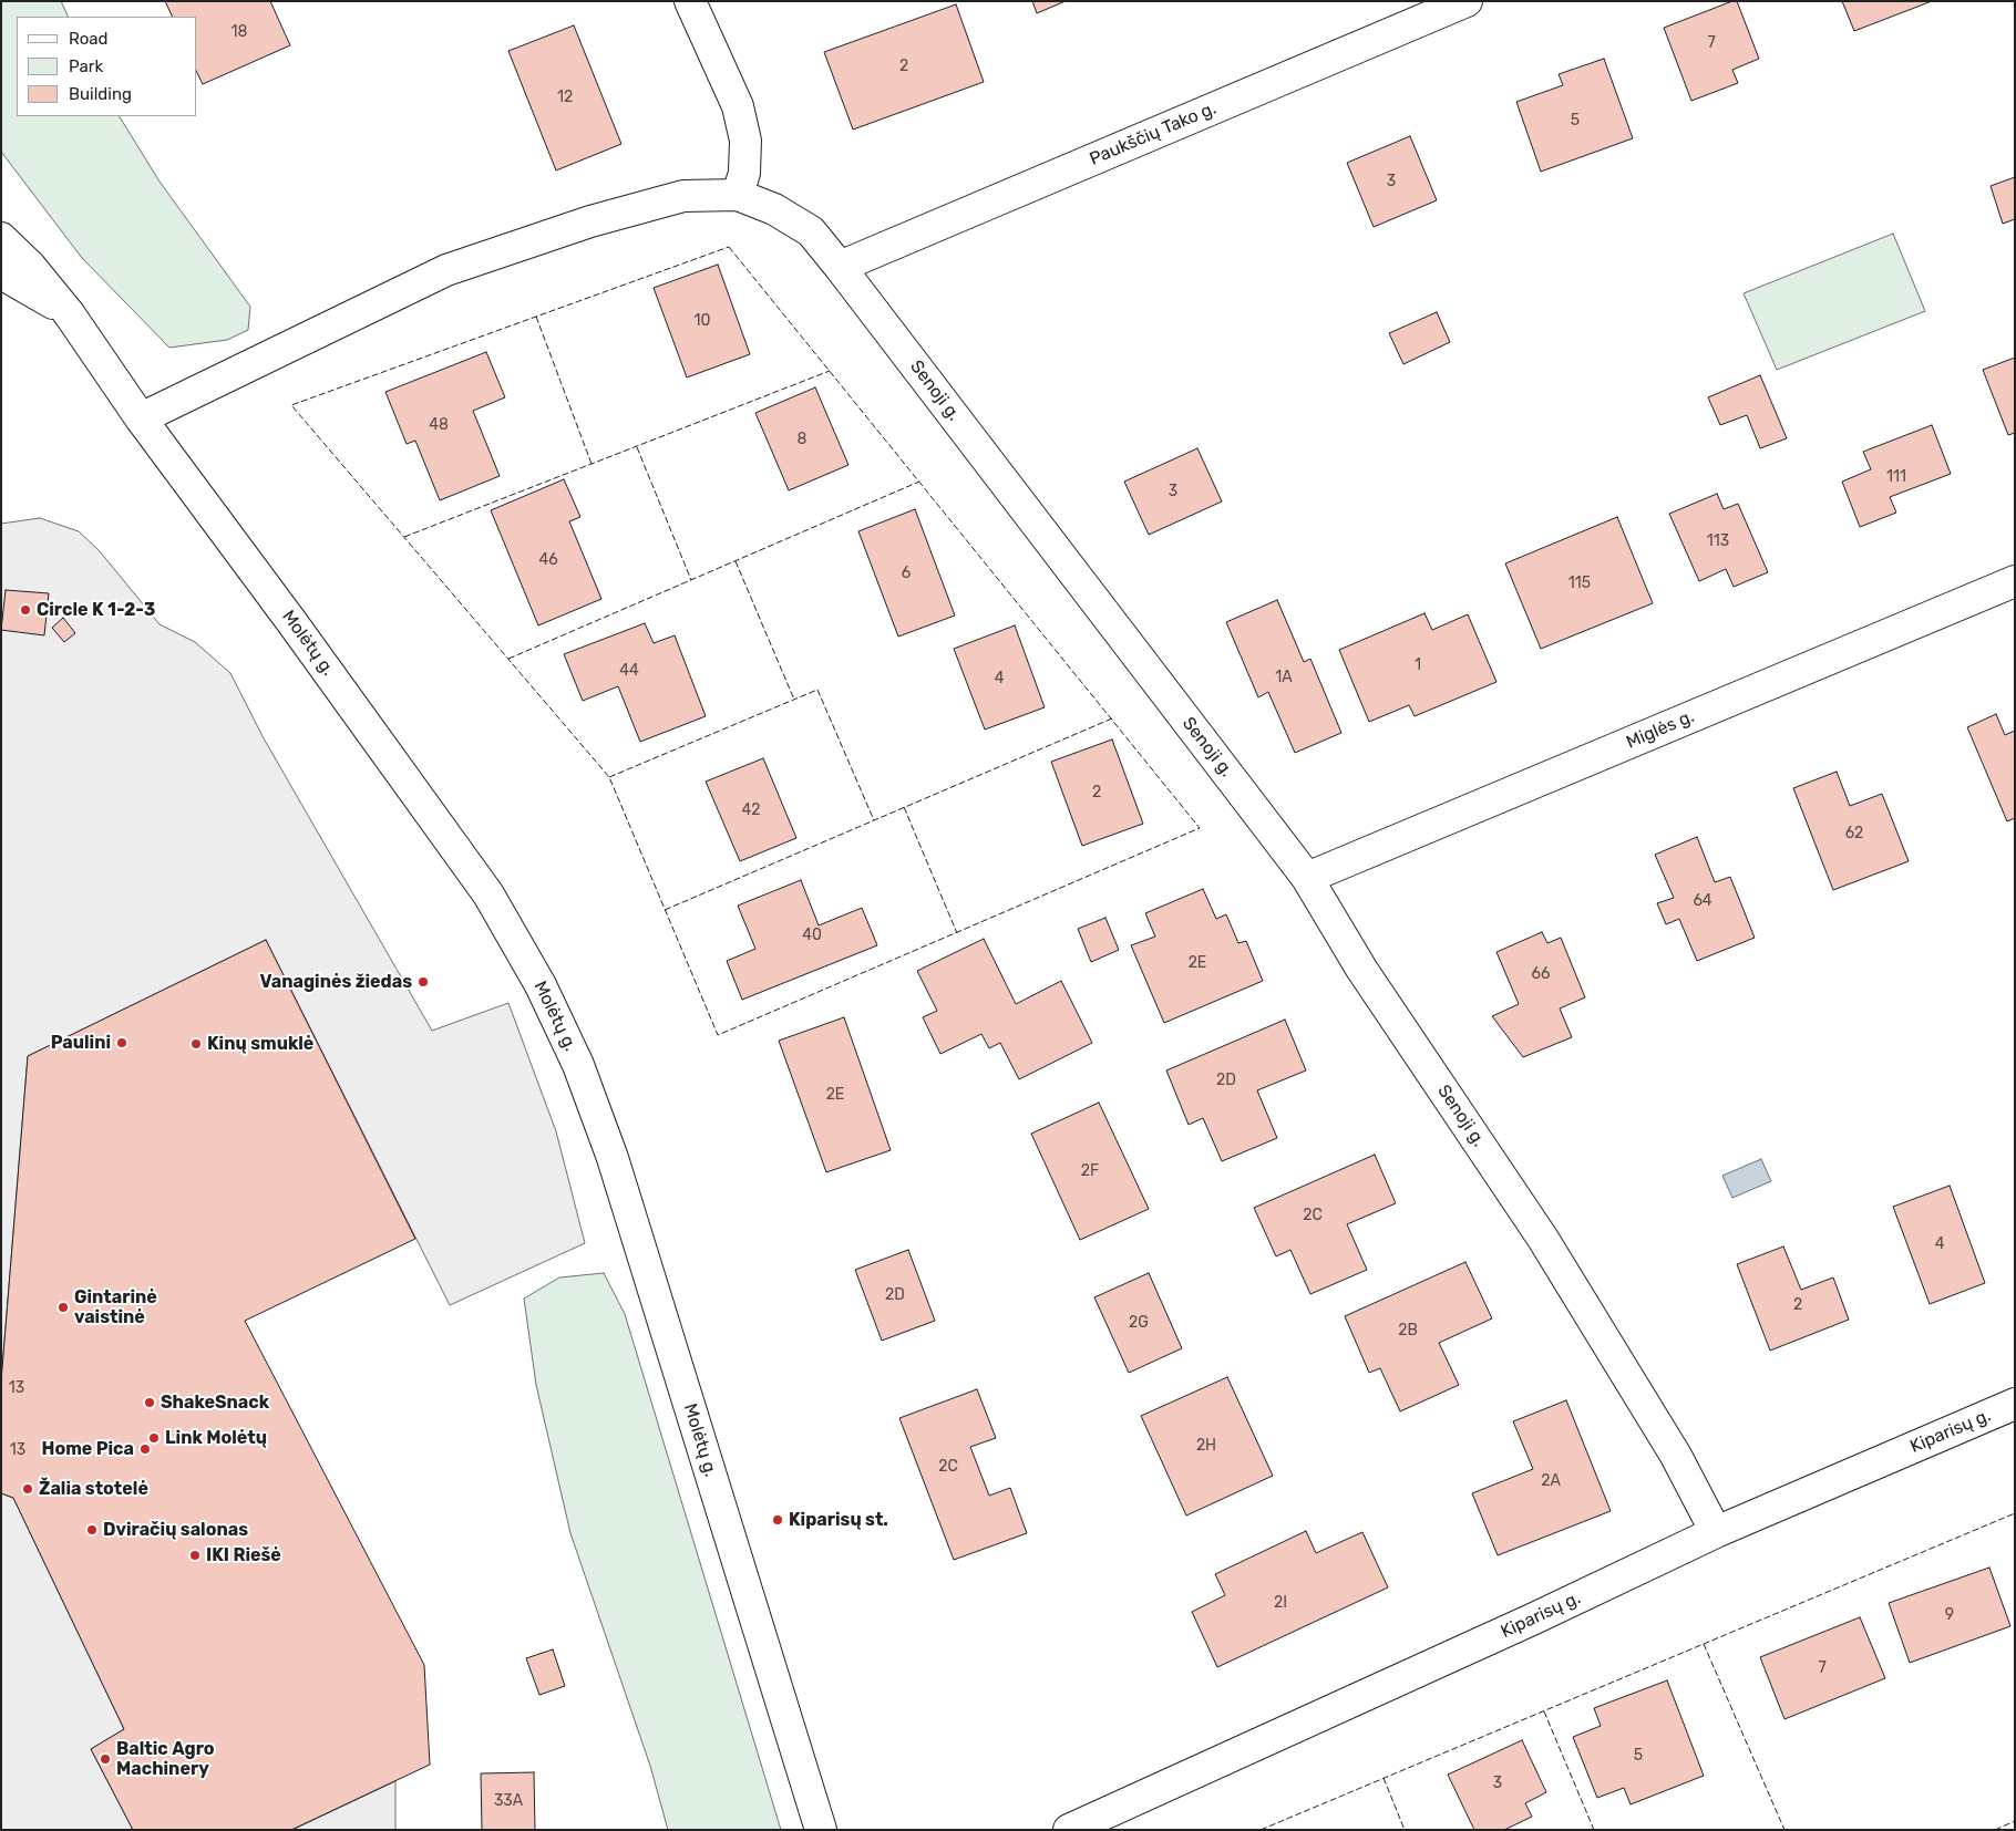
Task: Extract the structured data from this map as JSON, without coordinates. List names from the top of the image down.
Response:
{
  "streets": {
    "main road": [
      "Paukščių Tako g.",
      "Senoji g.",
      "Molėtų g.",
      "Miglės g.",
      "Kiparisų g."
    ]
  },
  "crossings": [
    ["Paukščių Tako g.", "Senoji g."],
    ["Senoji g.", "Miglės g."],
    ["Senoji g.", "Kiparisų g."]
  ],
  "places": [
    "Circle K 1-2-3",
    "Vanaginės žiedas",
    "Paulini",
    "Kinų smuklė",
    "Gintarinė vaistinė",
    "ShakeSnack",
    "Link Molėtų",
    "Home Pica",
    "Žalia stotelė",
    "Kiparisų st.",
    "Dviračių salonas",
    "IKI Riešė",
    "Baltic Agro Machinery"
  ],
  "house_numbers": [
    "18",
    "7",
    "2",
    "12",
    "5",
    "3",
    "10",
    "48",
    "8",
    "111",
    "3",
    "113",
    "46",
    "6",
    "115",
    "1",
    "44",
    "1A",
    "4",
    "2",
    "42",
    "62",
    "64",
    "40",
    "2E",
    "66",
    "2D",
    "2E",
    "2F",
    "2C",
    "4",
    "2D",
    "2",
    "2G",
    "2B",
    "13",
    "2H",
    "13",
    "2C",
    "2A",
    "2I",
    "9",
    "7",
    "5",
    "3",
    "33A"
  ],
  "legend": ["Road", "Park", "Building"]
}
